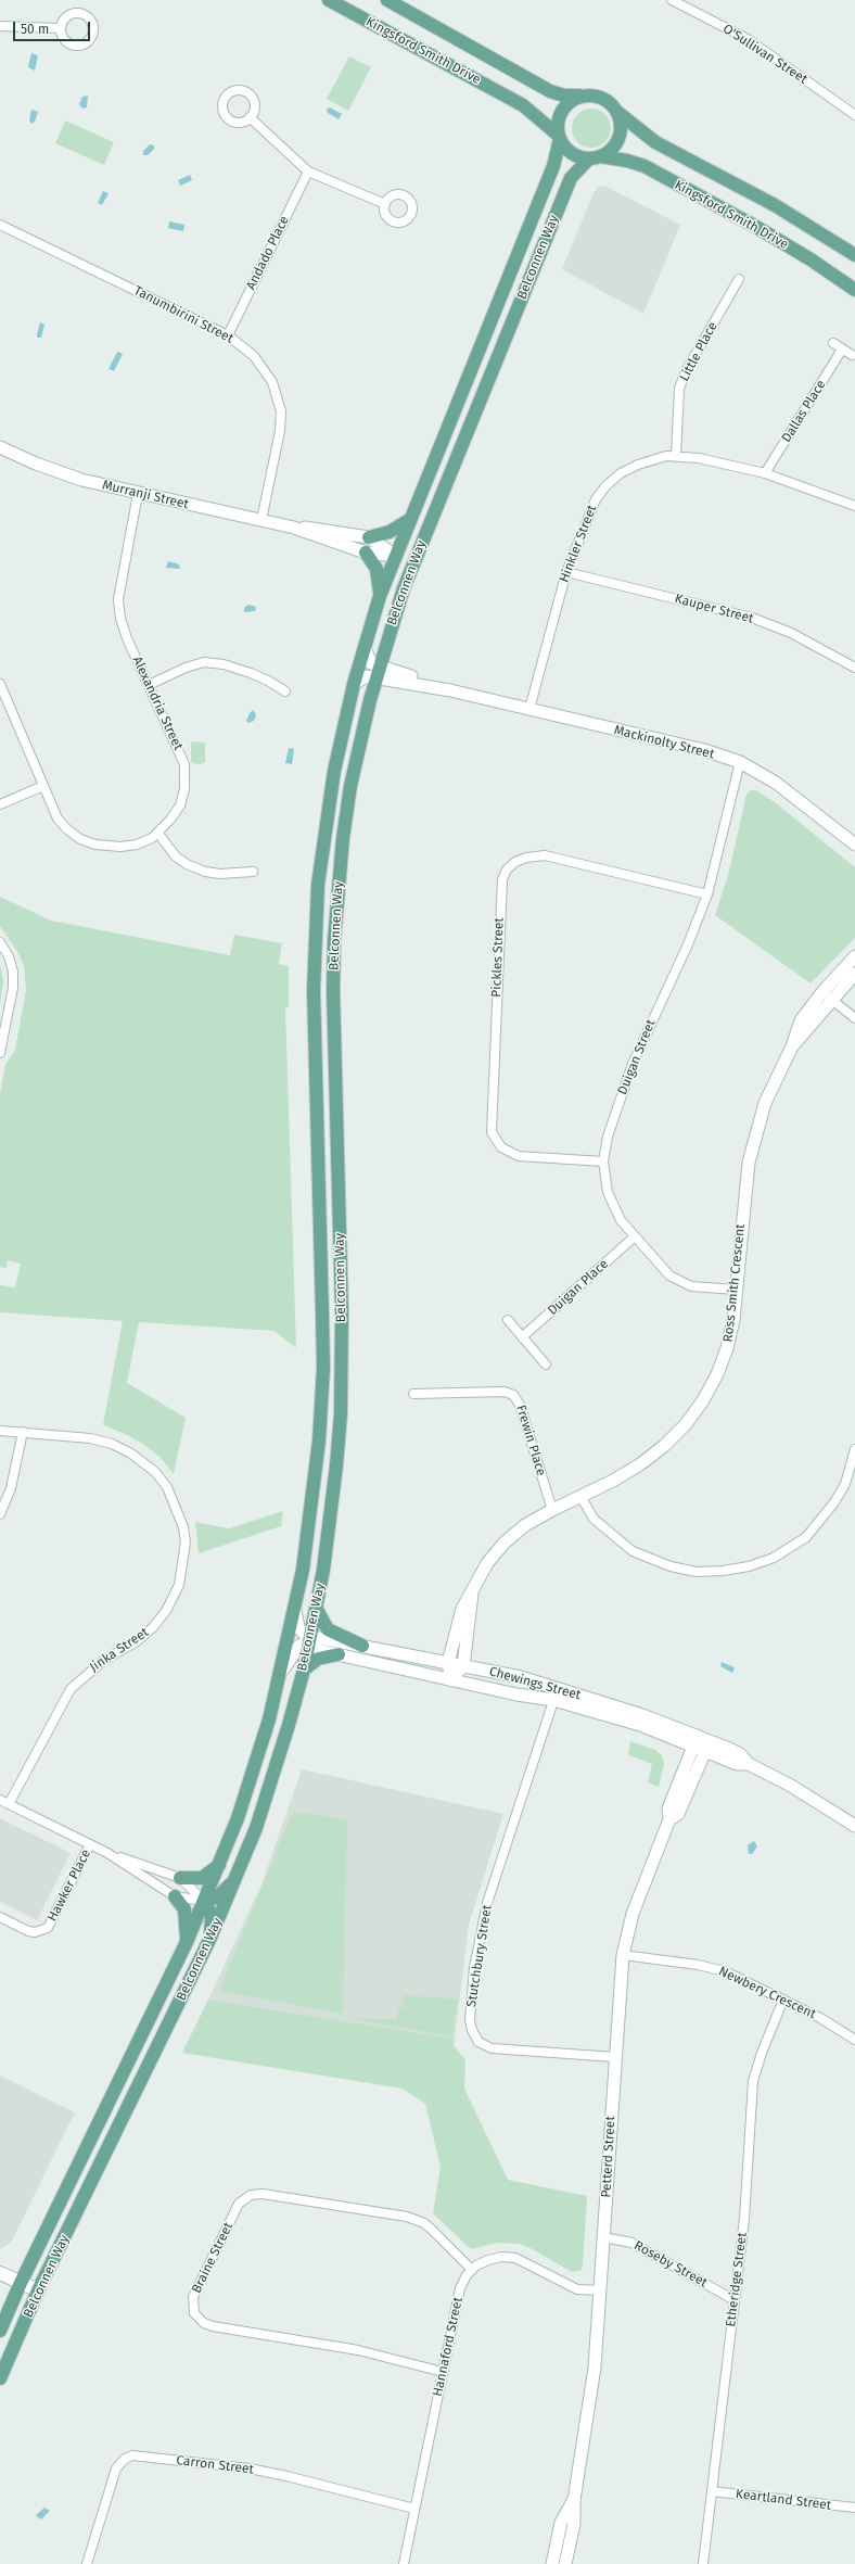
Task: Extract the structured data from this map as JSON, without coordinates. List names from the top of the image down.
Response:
{
  "streets": {
    "main road": ["Kingsford Smith Drive", "Belconnen Way"],
    "street": [
      "O'Sullivan Street",
      "Andado Place",
      "Tanumbirini Street",
      "Little Place",
      "Dallas Place",
      "Murranji Street",
      "Hinkler Street",
      "Kauper Street",
      "Alexandria Street",
      "Mackinolty Street",
      "Pickles Street",
      "Duigan Street",
      "Ross Smith Crescent",
      "Duigan Place",
      "Frewin Place",
      "Jinka Street",
      "Chewings Street",
      "Hawker Place",
      "Stutchbury Street",
      "Newbery Crescent",
      "Petterd Street",
      "Braine Street",
      "Roseby Street",
      "Etheridge Street",
      "Hannaford Street",
      "Carron Street",
      "Keartland Street"
    ]
  },
  "crossings": [
    ["Kingsford Smith Drive", "Belconnen Way"],
    ["Andado Place", "Tanumbirini Street"],
    ["Belconnen Way", "Murranji Street"],
    ["Belconnen Way", "Mackinolty Street"],
    ["Belconnen Way", "Chewings Street"],
    ["Tanumbirini Street", "Murranji Street"],
    ["Little Place", "Hinkler Street"],
    ["Dallas Place", "Hinkler Street"],
    ["Murranji Street", "Alexandria Street"],
    ["Hinkler Street", "Kauper Street"],
    ["Hinkler Street", "Mackinolty Street"],
    ["Mackinolty Street", "Duigan Street"],
    ["Pickles Street", "Duigan Street"],
    ["Duigan Street", "Ross Smith Crescent"],
    ["Duigan Street", "Duigan Place"],
    ["Ross Smith Crescent", "Frewin Place"],
    ["Ross Smith Crescent", "Chewings Street"],
    ["Chewings Street", "Stutchbury Street"],
    ["Chewings Street", "Petterd Street"],
    ["Stutchbury Street", "Petterd Street"],
    ["Newbery Crescent", "Petterd Street"],
    ["Newbery Crescent", "Etheridge Street"],
    ["Petterd Street", "Roseby Street"],
    ["Petterd Street", "Hannaford Street"],
    ["Braine Street", "Hannaford Street"],
    ["Roseby Street", "Etheridge Street"],
    ["Etheridge Street", "Keartland Street"],
    ["Hannaford Street", "Carron Street"]
  ],
  "scale_bar": "50 m"
}
